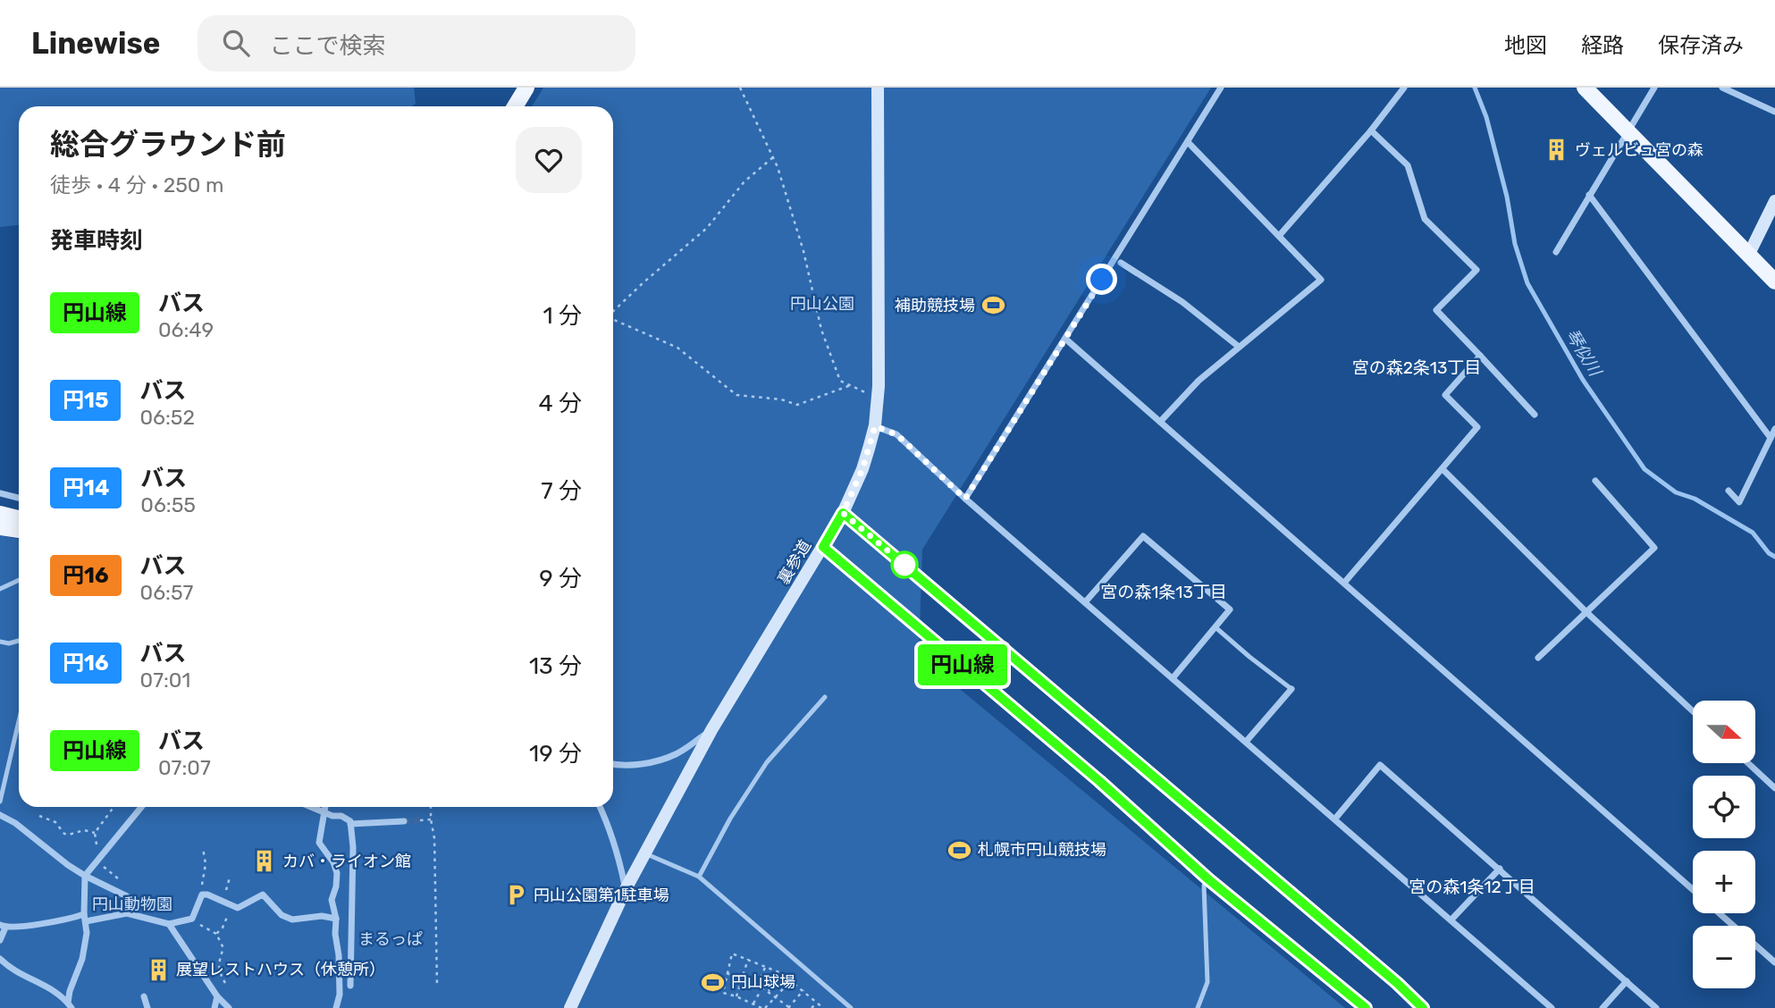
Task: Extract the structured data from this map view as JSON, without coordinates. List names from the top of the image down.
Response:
{
  "streets": {
    "street": ["裏参道"]
  },
  "districts": ["宮の森2条13丁目", "宮の森1条13丁目", "宮の森1条12丁目"],
  "water": ["琴似川"],
  "parks": ["円山公園", "円山動物園", "まるっぱ"],
  "places": {
    "building": ["ヴェルビュ宮の森", "カバ・ライオン館", "展望レストハウス（休憩所）"],
    "sports": ["補助競技場", "札幌市円山競技場", "円山球場"],
    "parking": ["円山公園第1駐車場"]
  },
  "lines": ["bus line 円山線"],
  "north": "right",
  "page": {
    "header": "Linewise",
    "search": "ここで検索",
    "nav": ["地図", "経路", "保存済み"],
    "on_map": "円山線",
    "heading": [
      ["総合グラウンド前", "徒歩 · 4 分 · 250 m"],
      "発車時刻"
    ],
    "list": [
      {
        "mark": "円山線",
        "name": "バス",
        "note": "06:49",
        "value": "1 分"
      },
      {
        "mark": "円15",
        "name": "バス",
        "note": "06:52",
        "value": "4 分"
      },
      {
        "mark": "円14",
        "name": "バス",
        "note": "06:55",
        "value": "7 分"
      },
      {
        "mark": "円16",
        "name": "バス",
        "note": "06:57",
        "value": "9 分"
      },
      {
        "mark": "円16",
        "name": "バス",
        "note": "07:01",
        "value": "13 分"
      },
      {
        "mark": "円山線",
        "name": "バス",
        "note": "07:07",
        "value": "19 分"
      }
    ],
    "map_buttons": ["+", "−"]
  }
}
